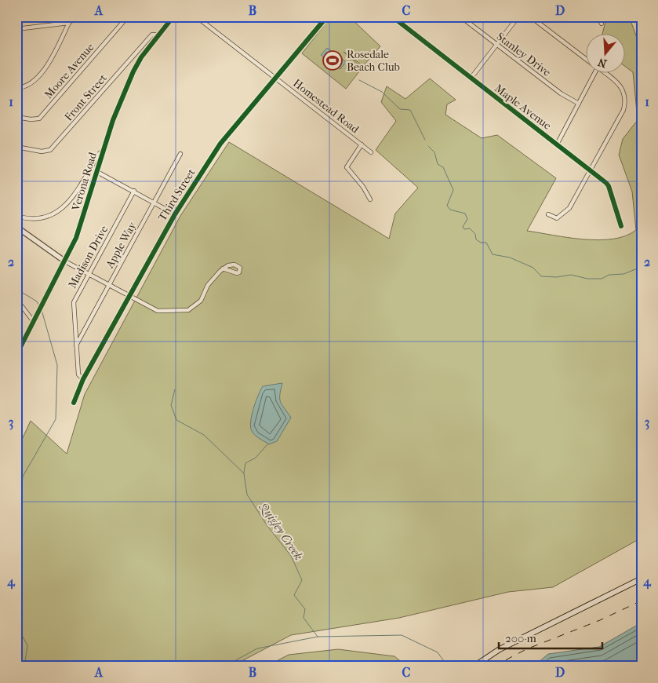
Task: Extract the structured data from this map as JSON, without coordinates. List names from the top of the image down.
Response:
{
  "streets": {
    "street": [
      "Stanley Drive",
      "Moore Avenue",
      "Front Street",
      "Homestead Road",
      "Maple Avenue",
      "Verona Road",
      "Third Street",
      "Apple Way",
      "Madison Drive"
    ]
  },
  "crossings": [
    ["Front Street", "Verona Road"],
    ["Homestead Road", "Third Street"],
    ["Third Street", "Madison Drive"],
    ["Apple Way", "Madison Drive"]
  ],
  "water": ["Quigley Creek"],
  "places": {
    "sports": ["Rosedale Beach Club"]
  },
  "scale_bar": "200 m",
  "north": "bottom",
  "grid": {
    "columns": [
      "A",
      "B",
      "C",
      "D"
    ],
    "rows": [
      "1",
      "2",
      "3",
      "4"
    ]
  }
}
